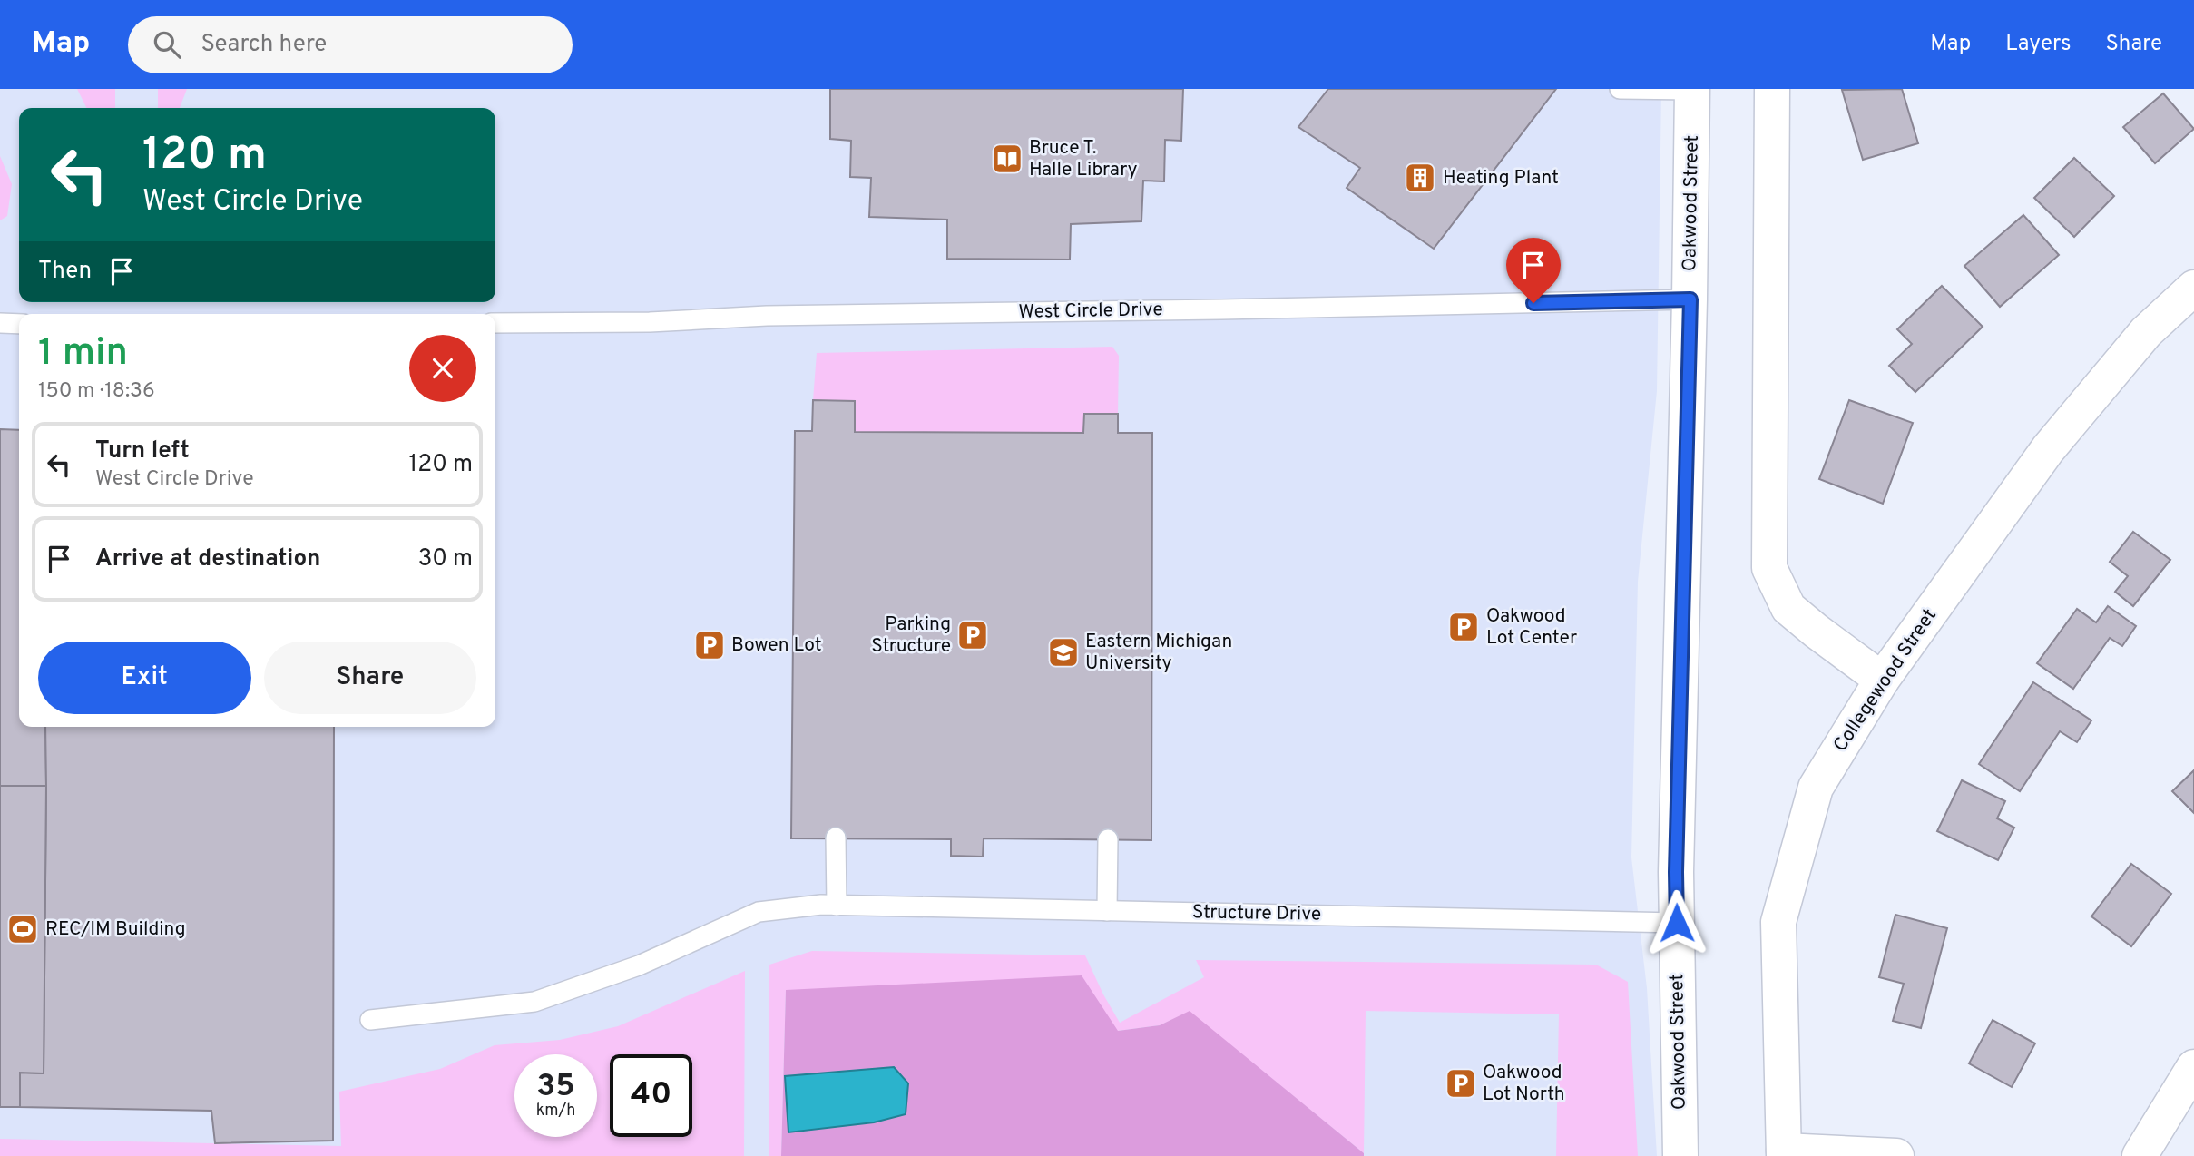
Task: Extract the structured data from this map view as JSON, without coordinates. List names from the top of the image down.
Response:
{
  "streets": {
    "street": ["Oakwood Street", "Collegewood Street"],
    "lane": ["West Circle Drive", "Structure Drive"]
  },
  "crossings": [
    ["Oakwood Street", "West Circle Drive"],
    ["Oakwood Street", "Structure Drive"]
  ],
  "places": {
    "library": ["Bruce T. Halle Library"],
    "building": ["Heating Plant"],
    "parking": [
      "Oakwood Lot Center",
      "Parking Structure",
      "Bowen Lot",
      "Oakwood Lot North"
    ],
    "school or university": ["Eastern Michigan University"],
    "sports": ["REC/IM Building"]
  },
  "page": {
    "header": "Map",
    "search": "Search here",
    "nav": ["Map", "Layers", "Share"],
    "turn": ["120 m", "West Circle Drive"],
    "then": "Then",
    "heading": ["1 min", "150 m · 18:36"],
    "list": [
      {
        "name": "Turn left",
        "note": "West Circle Drive",
        "value": "120 m"
      },
      {
        "name": "Arrive at destination",
        "value": "30 m"
      }
    ],
    "buttons": ["Exit", "Share"],
    "speed": "35 km/h",
    "limit": "40"
  }
}
